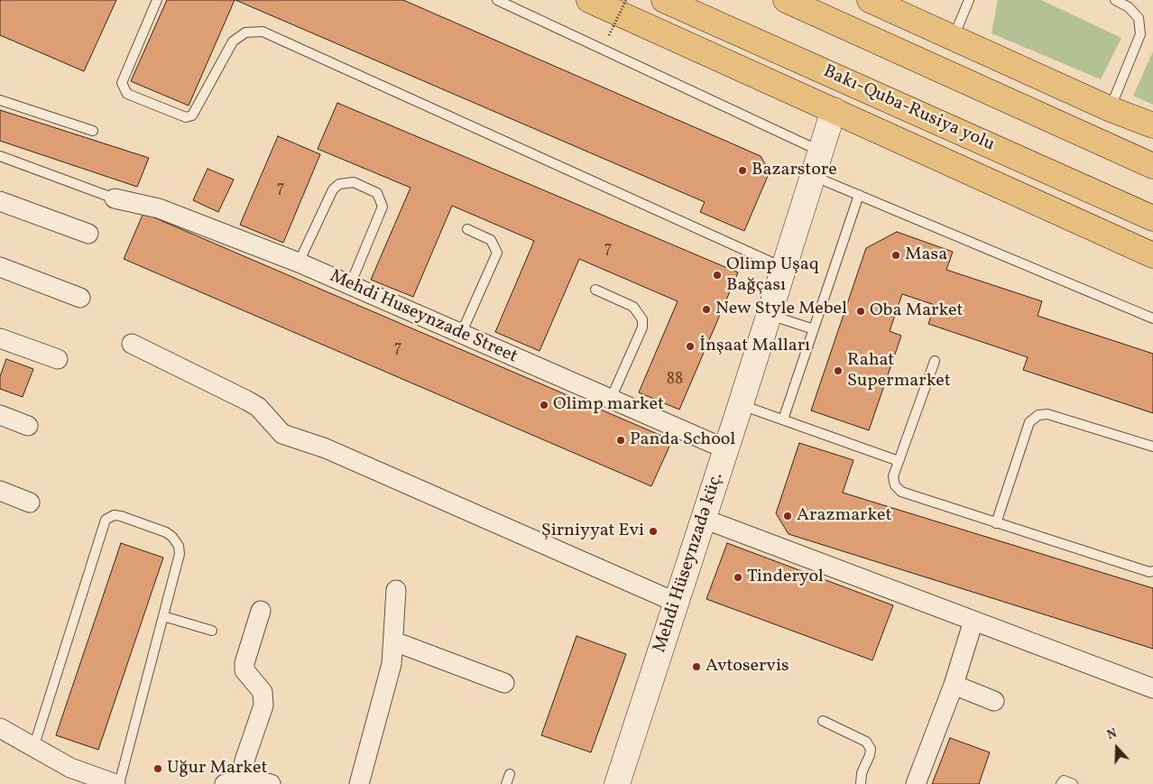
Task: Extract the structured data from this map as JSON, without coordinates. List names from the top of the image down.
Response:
{
  "streets": {
    "highway": ["Bakı-Quba-Rusiya yolu"],
    "street": ["Mehdi Huseynzadе Street", "Mehdi Hüseynzadə küç."]
  },
  "crossings": [
    ["Mehdi Huseynzadе Street", "Mehdi Hüseynzadə küç."]
  ],
  "places": [
    "Bazarstore",
    "Masa",
    "Olimp Uşaq Bağçası",
    "New Style Mebel",
    "Oba Market",
    "İnşaat Malları",
    "Rahat Supermarket",
    "Olimp market",
    "Panda School",
    "Arazmarket",
    "Şirniyyat Evi",
    "Tinderyol",
    "Avtoservis",
    "Uğur Market"
  ],
  "house_numbers": [
    "7",
    "7",
    "7",
    "88"
  ],
  "north": "top"
}
